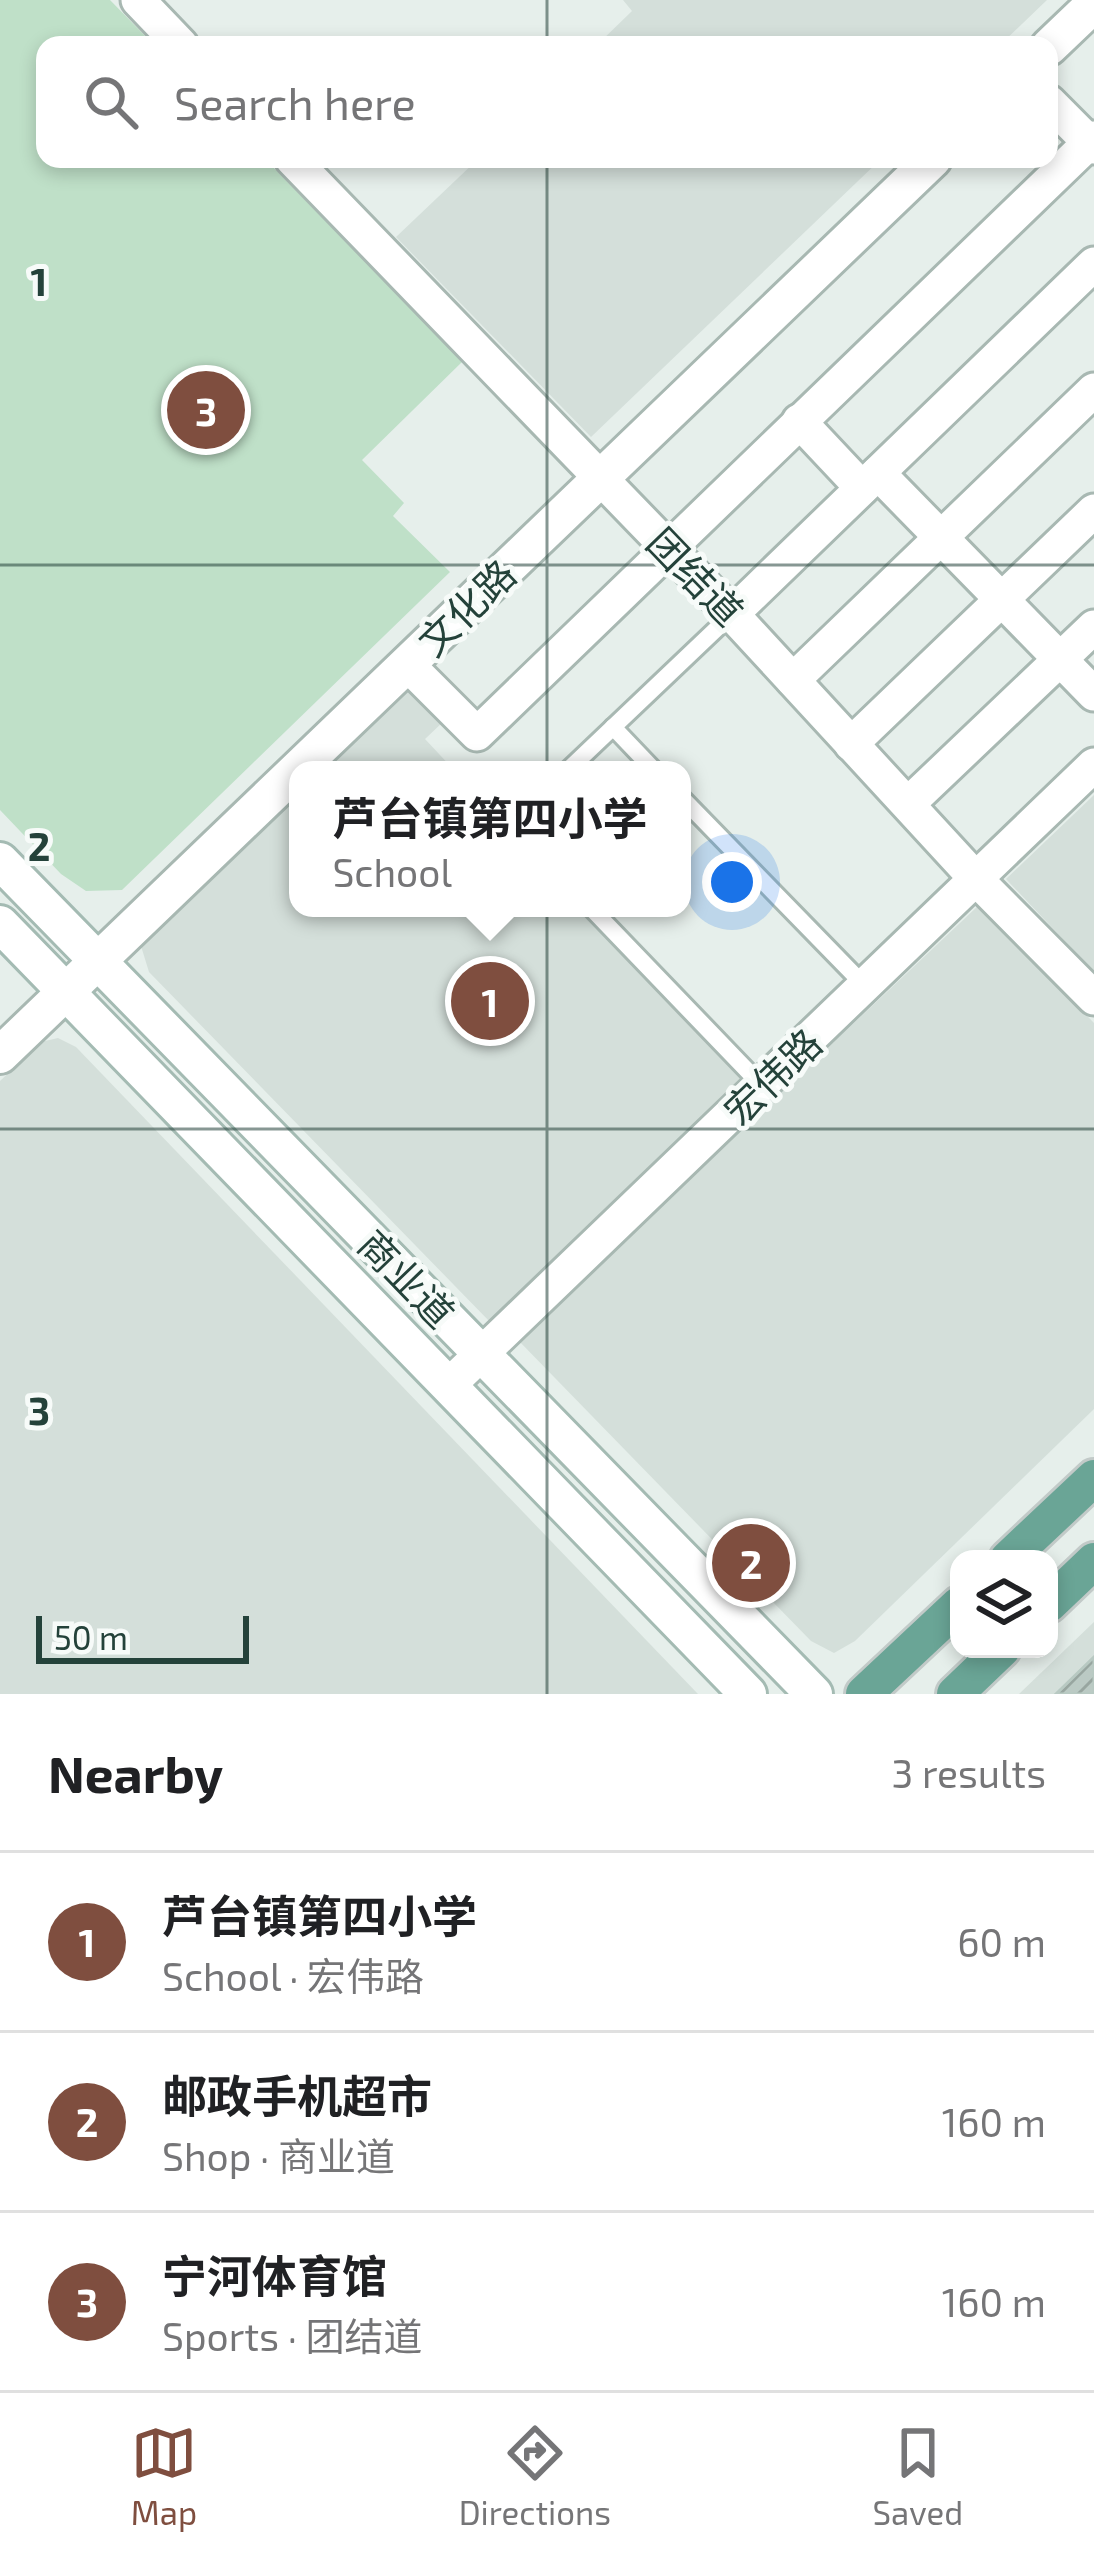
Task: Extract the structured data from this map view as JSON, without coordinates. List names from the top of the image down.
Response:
{
  "streets": {
    "main road": ["文化路", "商业道"],
    "street": ["团结道", "宏伟路"]
  },
  "crossings": [
    ["团结道", "文化路"],
    ["团结道", "宏伟路"],
    ["文化路", "商业道"],
    ["宏伟路", "商业道"]
  ],
  "scale_bar": "50 m",
  "page": {
    "search": "Search here",
    "pins": ["3", "1", "2"],
    "popup": ["芦台镇第四小学", "School"],
    "scale": "50 m",
    "heading": ["Nearby", "3 results"],
    "list": [
      {
        "mark": "1",
        "name": "芦台镇第四小学",
        "note": "School · 宏伟路",
        "value": "60 m"
      },
      {
        "mark": "2",
        "name": "邮政手机超市",
        "note": "Shop · 商业道",
        "value": "160 m"
      },
      {
        "mark": "3",
        "name": "宁河体育馆",
        "note": "Sports · 团结道",
        "value": "160 m"
      }
    ],
    "nav": ["Map", "Directions", "Saved"]
  },
  "grid": {
    "rows": ["1", "2", "3"]
  }
}
